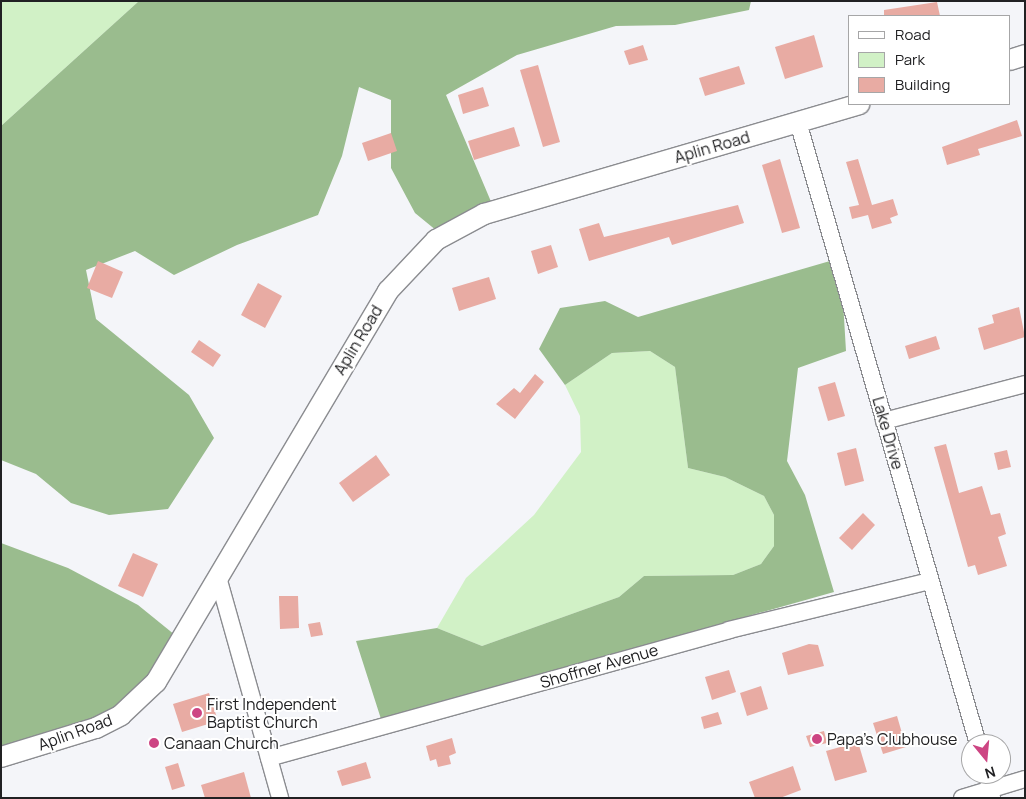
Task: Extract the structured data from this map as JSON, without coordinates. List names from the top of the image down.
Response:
{
  "streets": {
    "street": ["Aplin Road", "Lake Drive", "Shoffner Avenue"]
  },
  "crossings": [
    ["Aplin Road", "Lake Drive"],
    ["Lake Drive", "Shoffner Avenue"]
  ],
  "places": ["First Independent Baptist Church", "Papa's Clubhouse", "Canaan Church"],
  "legend": ["Road", "Park", "Building"],
  "north": "bottom"
}
